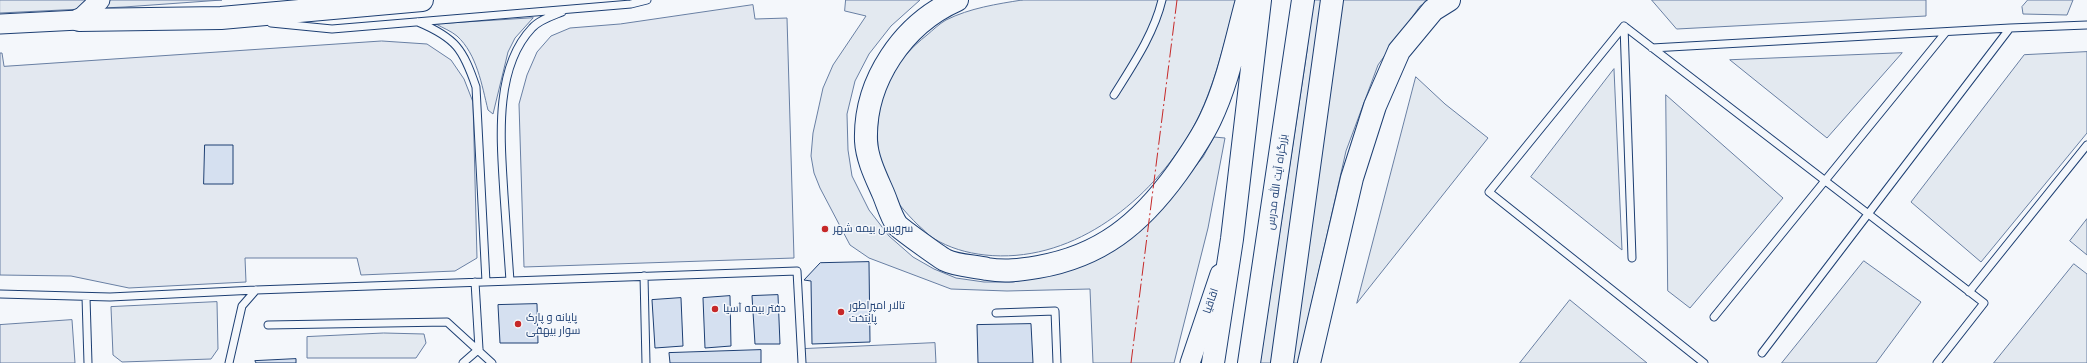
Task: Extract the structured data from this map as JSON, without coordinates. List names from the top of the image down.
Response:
{
  "streets": {
    "highway": ["بزرگراه آیت الله مدرس"],
    "main road": ["اقاقیا"]
  },
  "places": [
    "سرویس بیمه شهر",
    "دفتر بیمه آسیا",
    "تالار امپراطور پایتخت",
    "پایانه و پارک سوار بیهقی"
  ]
}
